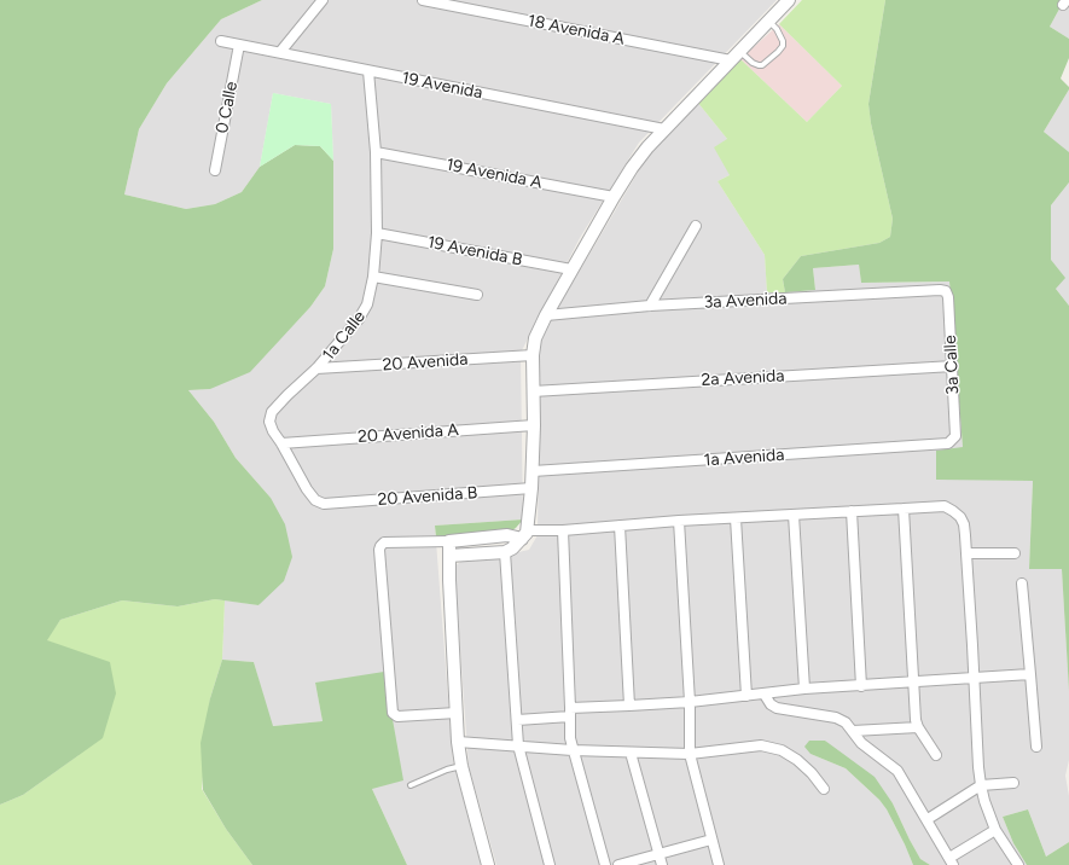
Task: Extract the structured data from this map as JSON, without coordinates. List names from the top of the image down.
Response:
{
  "streets": {
    "street": [
      "18 Avenida A",
      "19 Avenida",
      "0 Calle",
      "19 Avenida A",
      "19 Avenida B",
      "3a Avenida",
      "1a Calle",
      "20 Avenida",
      "3a Calle",
      "2a Avenida",
      "20 Avenida A",
      "1a Avenida",
      "20 Avenida B"
    ]
  },
  "crossings": [
    ["19 Avenida", "0 Calle"],
    ["19 Avenida", "1a Calle"],
    ["19 Avenida A", "1a Calle"],
    ["19 Avenida B", "1a Calle"],
    ["3a Avenida", "3a Calle"],
    ["1a Calle", "20 Avenida"],
    ["1a Calle", "20 Avenida A"],
    ["1a Calle", "20 Avenida B"],
    ["3a Calle", "2a Avenida"],
    ["3a Calle", "1a Avenida"]
  ]
}
